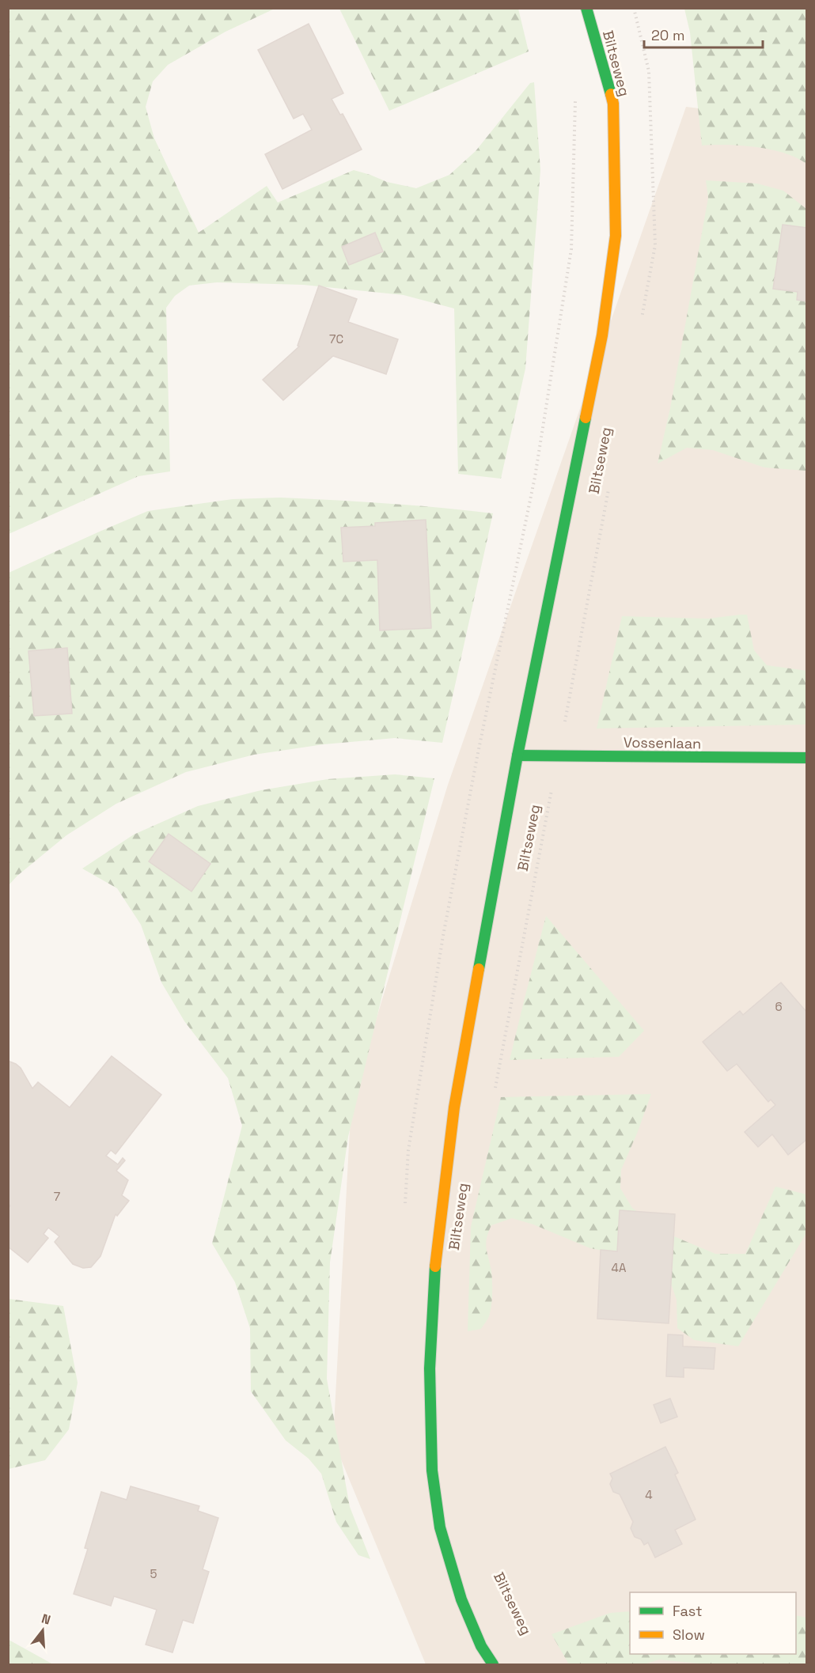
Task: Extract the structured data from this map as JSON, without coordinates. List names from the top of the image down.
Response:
{
  "streets": {
    "street": ["Biltseweg", "Vossenlaan"]
  },
  "crossings": [
    ["Biltseweg", "Vossenlaan"]
  ],
  "house_numbers": [
    "7C",
    "6",
    "7",
    "4A",
    "4",
    "5"
  ],
  "legend": ["Fast", "Slow"],
  "scale_bar": "20 m",
  "north": "top"
}
